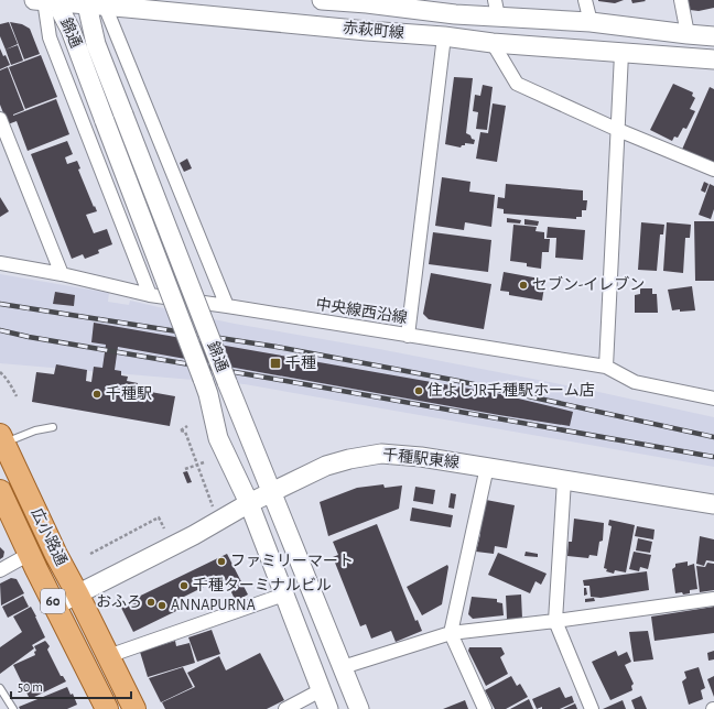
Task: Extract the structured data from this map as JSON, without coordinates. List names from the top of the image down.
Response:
{
  "streets": {
    "main road": ["広小路通", "60"],
    "street": [
      "赤萩町線",
      "錦通",
      "中央線西沿線",
      "千種駅東線"
    ]
  },
  "crossings": [
    ["赤萩町線", "錦通"],
    ["錦通", "千種駅東線"],
    ["千種駅東線", "広小路通"]
  ],
  "places": {
    "other": [
      "セブン-イレブン",
      "住よしJR千種駅ホーム店",
      "千種駅",
      "ファミリーマート",
      "千種ターミナルビル",
      "おふろ",
      "ANNAPURNA"
    ],
    "transit": ["千種"]
  },
  "scale_bar": "50 m"
}
